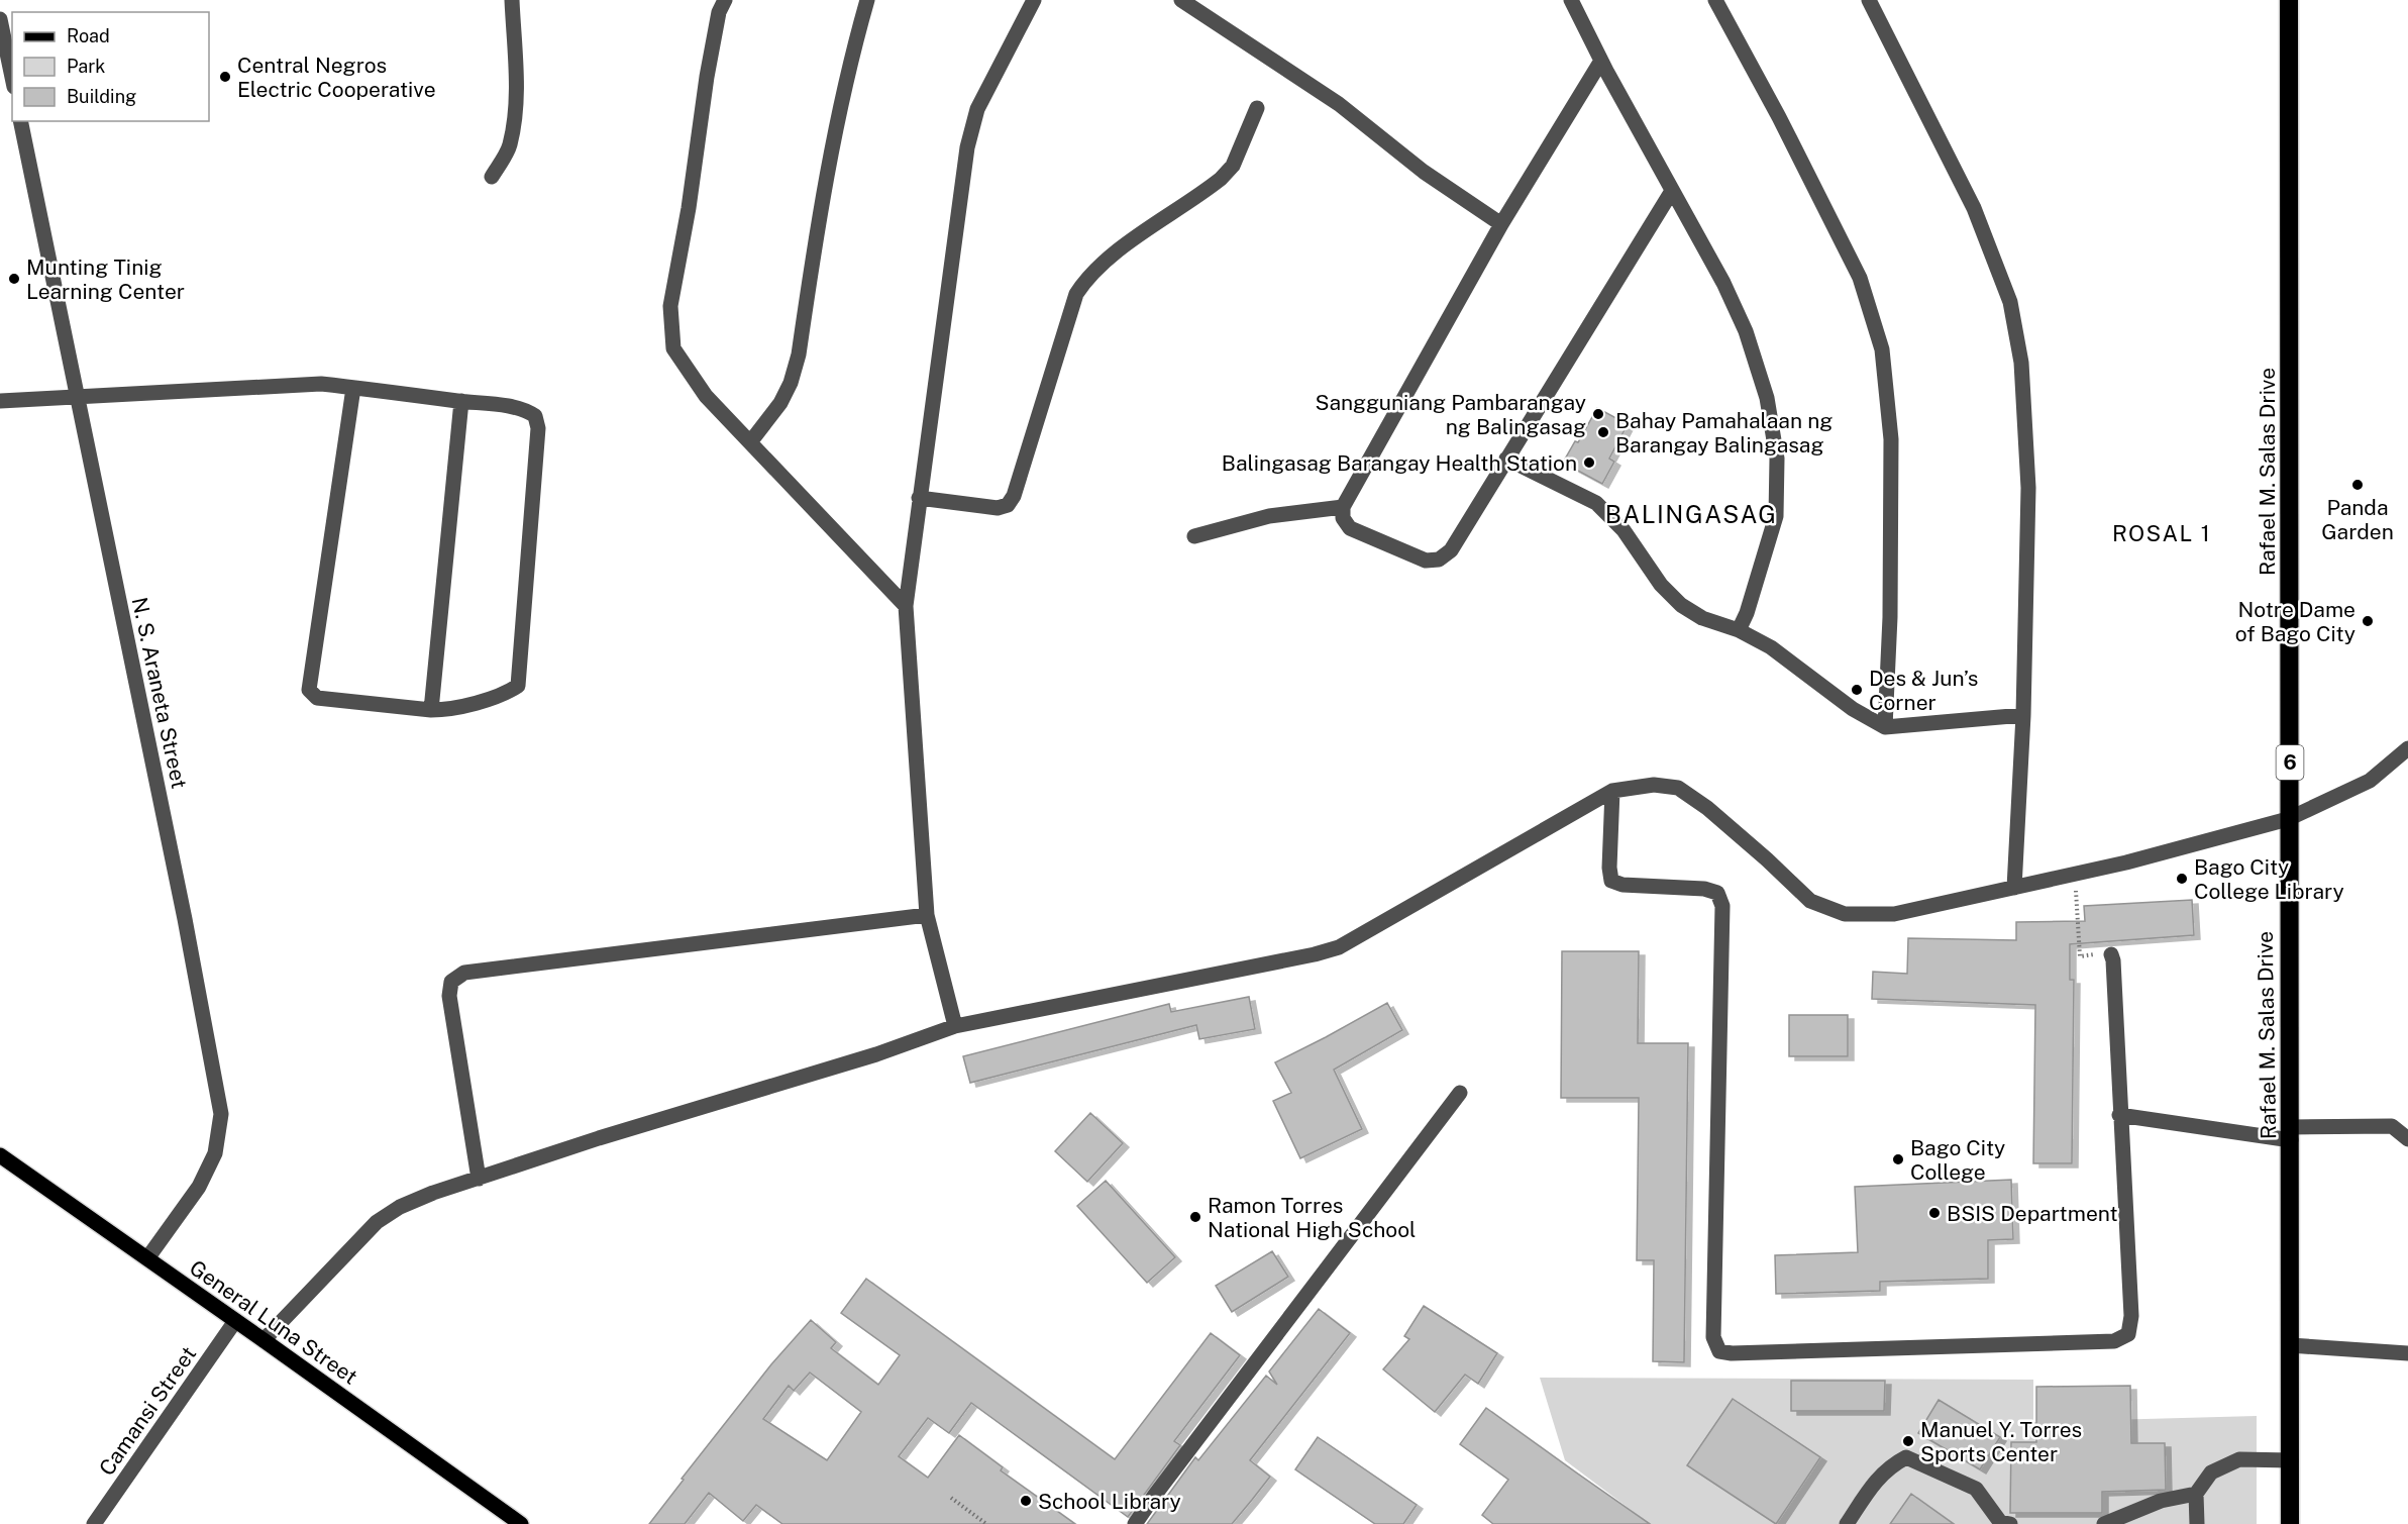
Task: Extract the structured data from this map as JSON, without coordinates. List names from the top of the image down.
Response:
{
  "streets": {
    "highway": ["Rafael M. Salas Drive", "6"],
    "main road": ["General Luna Street"],
    "street": ["N. S. Araneta Street", "Camansi Street"]
  },
  "crossings": [
    ["N. S. Araneta Street", "General Luna Street"],
    ["General Luna Street", "Camansi Street"]
  ],
  "districts": ["BALINGASAG", "ROSAL 1"],
  "places": [
    "Central Negros Electric Cooperative",
    "Munting Tinig Learning Center",
    "Sangguniang Pambarangay ng Balingasag",
    "Bahay Pamahalaan ng Barangay Balingasag",
    "Balingasag Barangay Health Station",
    "Panda Garden",
    "Notre Dame of Bago City",
    "Des & Jun’s Corner",
    "Bago City College Library",
    "Bago City College",
    "BSIS Department",
    "Ramon Torres National High School",
    "Manuel Y. Torres Sports Center",
    "School Library"
  ],
  "legend": ["Road", "Park", "Building"]
}
